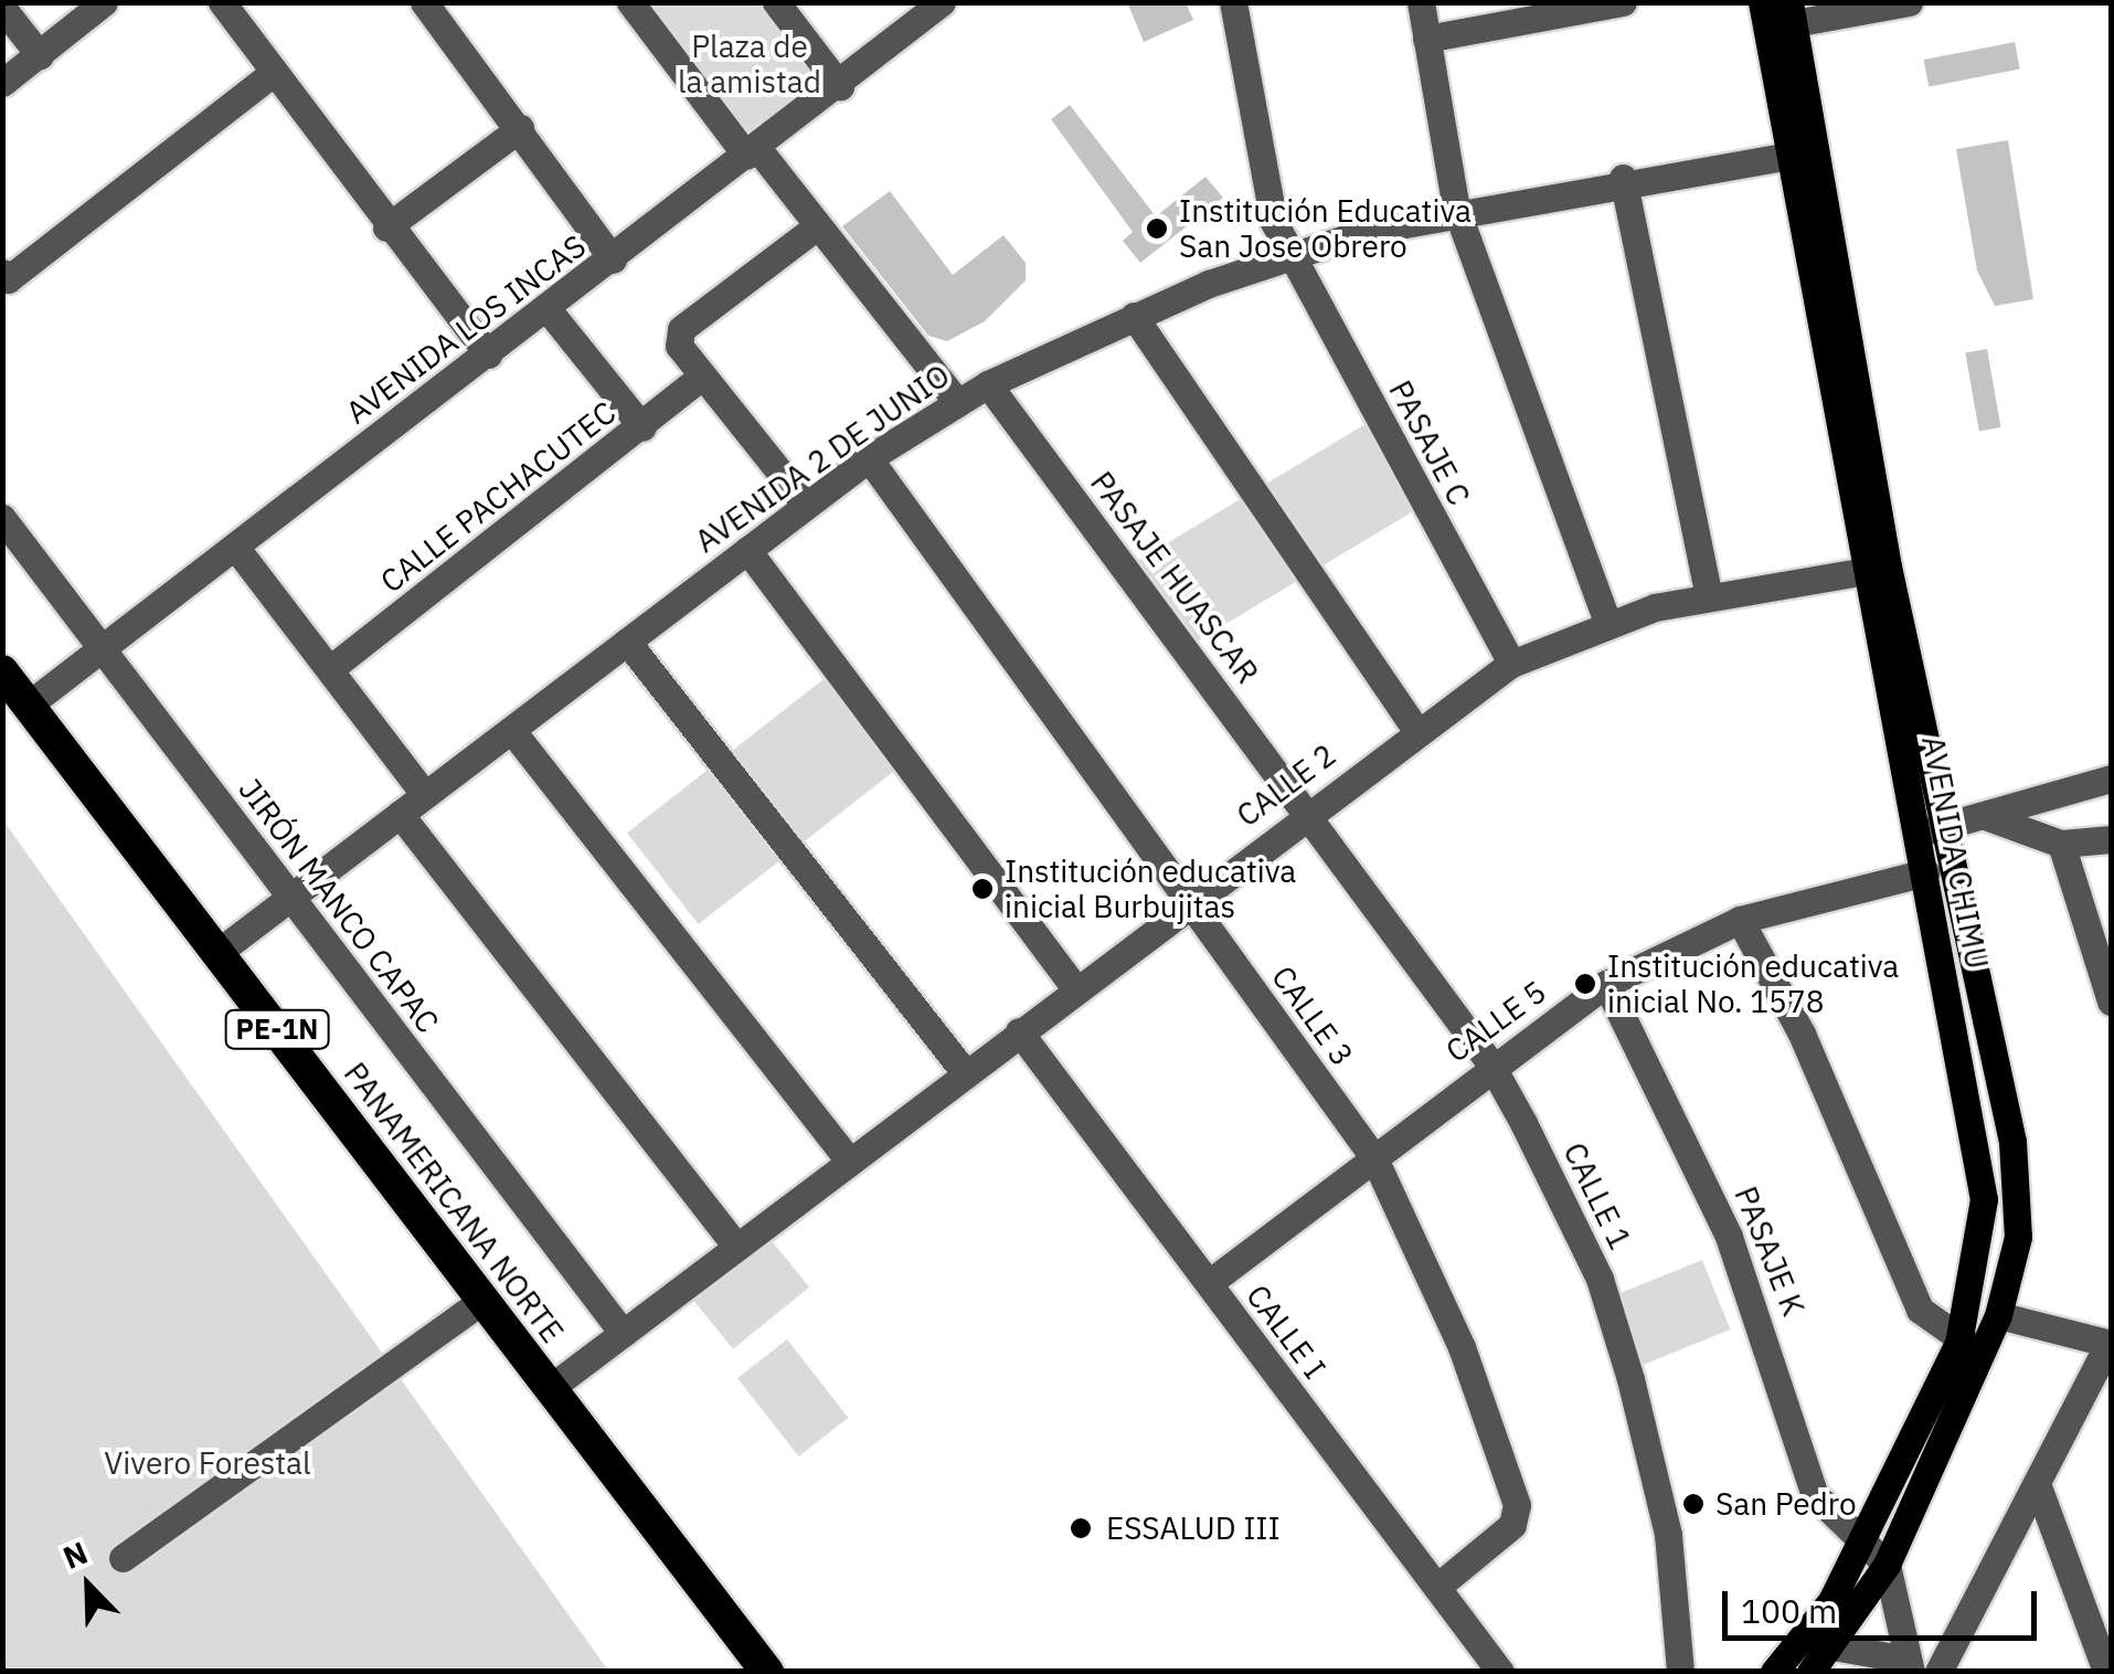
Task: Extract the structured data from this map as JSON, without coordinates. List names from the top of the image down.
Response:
{
  "streets": {
    "highway": ["PE-1N", "PANAMERICANA NORTE"],
    "main road": ["AVENIDA CHIMU"],
    "street": [
      "AVENIDA LOS INCAS",
      "PASAJE C",
      "AVENIDA 2 DE JUNIO",
      "CALLE PACHACUTEC",
      "PASAJE HUASCAR",
      "CALLE 2",
      "JIRÓN MANCO CAPAC",
      "CALLE 3",
      "CALLE 5",
      "CALLE 1",
      "PASAJE K",
      "CALLE I"
    ]
  },
  "crossings": [
    ["AVENIDA LOS INCAS", "JIRÓN MANCO CAPAC"],
    ["AVENIDA LOS INCAS", "PANAMERICANA NORTE"],
    ["PASAJE C", "AVENIDA 2 DE JUNIO"],
    ["PASAJE C", "CALLE 2"],
    ["AVENIDA 2 DE JUNIO", "PASAJE HUASCAR"],
    ["AVENIDA 2 DE JUNIO", "AVENIDA CHIMU"],
    ["AVENIDA 2 DE JUNIO", "JIRÓN MANCO CAPAC"],
    ["AVENIDA 2 DE JUNIO", "CALLE 3"],
    ["AVENIDA 2 DE JUNIO", "PANAMERICANA NORTE"],
    ["PASAJE HUASCAR", "CALLE 2"],
    ["PASAJE HUASCAR", "CALLE 1"],
    ["CALLE 2", "AVENIDA CHIMU"],
    ["CALLE 2", "JIRÓN MANCO CAPAC"],
    ["CALLE 2", "CALLE 3"],
    ["CALLE 2", "CALLE 1"],
    ["CALLE 2", "PANAMERICANA NORTE"],
    ["CALLE 2", "CALLE I"],
    ["AVENIDA CHIMU", "CALLE 5"],
    ["AVENIDA CHIMU", "PASAJE K"],
    ["CALLE 3", "CALLE 5"],
    ["CALLE 3", "CALLE I"],
    ["CALLE 5", "CALLE 1"],
    ["CALLE 5", "PASAJE K"],
    ["CALLE 5", "CALLE I"]
  ],
  "parks": ["Plaza de la amistad", "Vivero Forestal"],
  "places": [
    "Institución Educativa San Jose Obrero",
    "Institución educativa inicial Burbujitas",
    "Institución educativa inicial No. 1578",
    "San Pedro",
    "ESSALUD III"
  ],
  "scale_bar": "100 m",
  "north": "top left"
}
